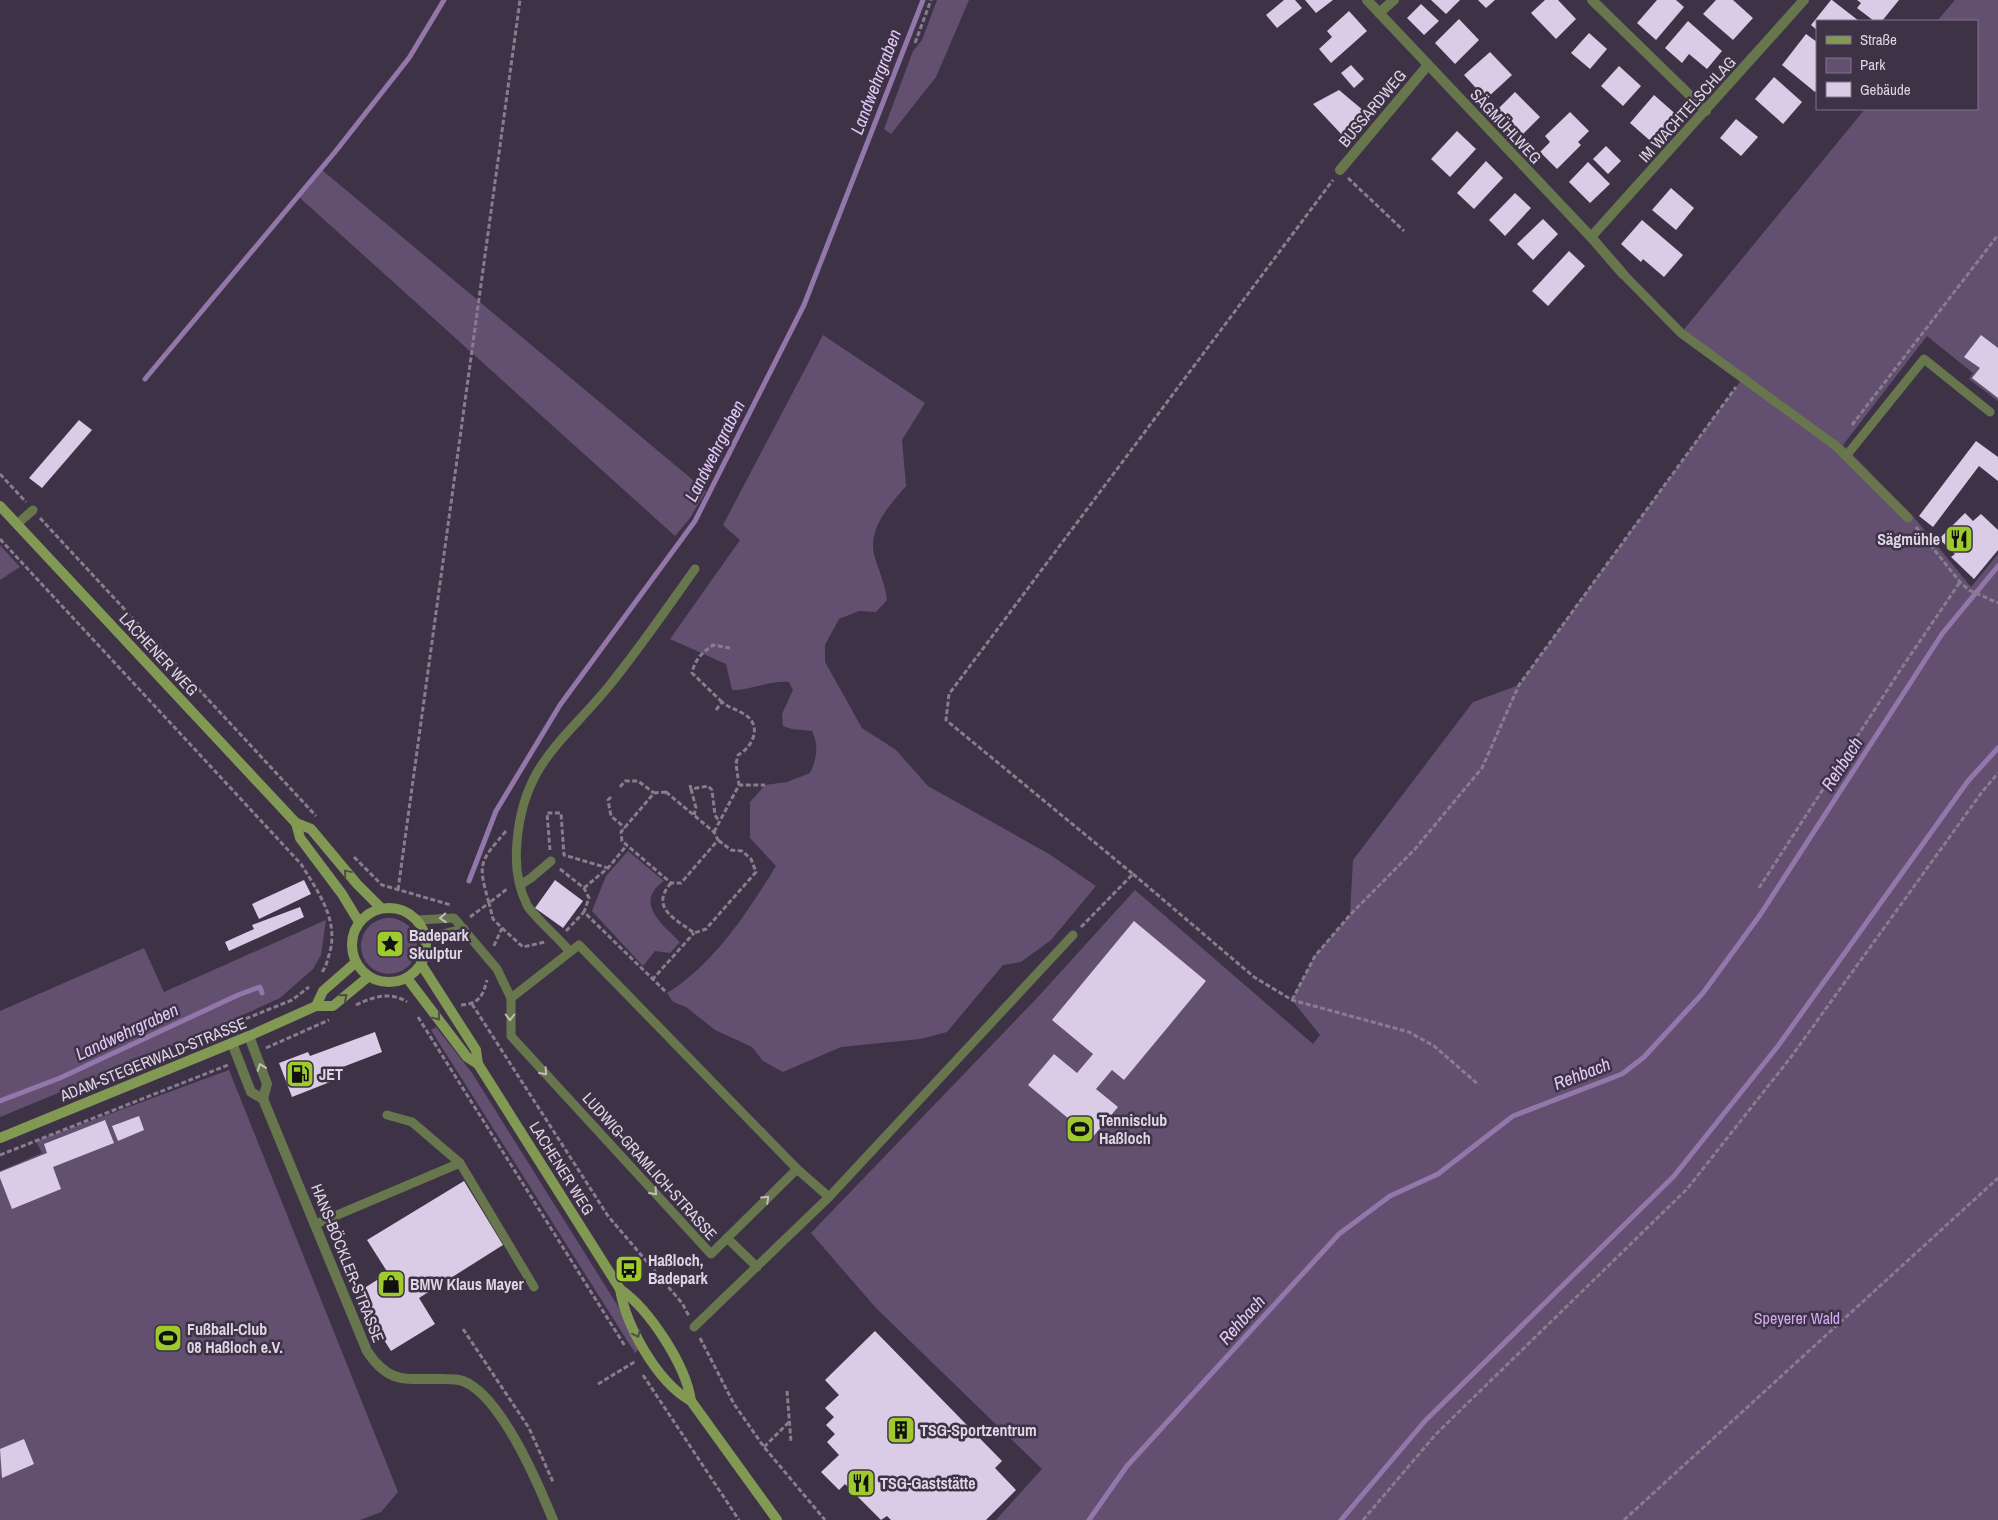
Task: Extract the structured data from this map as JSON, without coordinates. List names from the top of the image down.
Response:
{
  "streets": {
    "main road": ["LACHENER WEG", "ADAM-STEGERWALD-STRASSE"],
    "street": [
      "BUSSARDWEG",
      "IM WACHTELSCHLAG",
      "SÄGMÜHLWEG",
      "HANS-BÖCKLER-STRASSE"
    ],
    "lane": ["LUDWIG-GRAMLICH-STRASSE"]
  },
  "crossings": [
    ["BUSSARDWEG", "SÄGMÜHLWEG"],
    ["IM WACHTELSCHLAG", "SÄGMÜHLWEG"],
    ["LACHENER WEG", "ADAM-STEGERWALD-STRASSE"],
    ["LACHENER WEG", "LUDWIG-GRAMLICH-STRASSE"],
    ["ADAM-STEGERWALD-STRASSE", "LUDWIG-GRAMLICH-STRASSE"],
    ["ADAM-STEGERWALD-STRASSE", "HANS-BÖCKLER-STRASSE"]
  ],
  "water": ["Landwehrgraben", "Rehbach"],
  "parks": ["Speyerer Wald"],
  "places": {
    "restaurant": ["Sägmühle", "TSG-Gaststätte"],
    "place": ["Badepark Skulptur"],
    "fuel station": ["JET"],
    "sports": ["Tennisclub Haßloch", "Fußball-Club 08 Haßloch e.V."],
    "bus stop": ["Haßloch, Badepark"],
    "shop": ["BMW Klaus Mayer"],
    "building": ["TSG-Sportzentrum"]
  },
  "legend": ["Straße", "Park", "Gebäude"]
}
